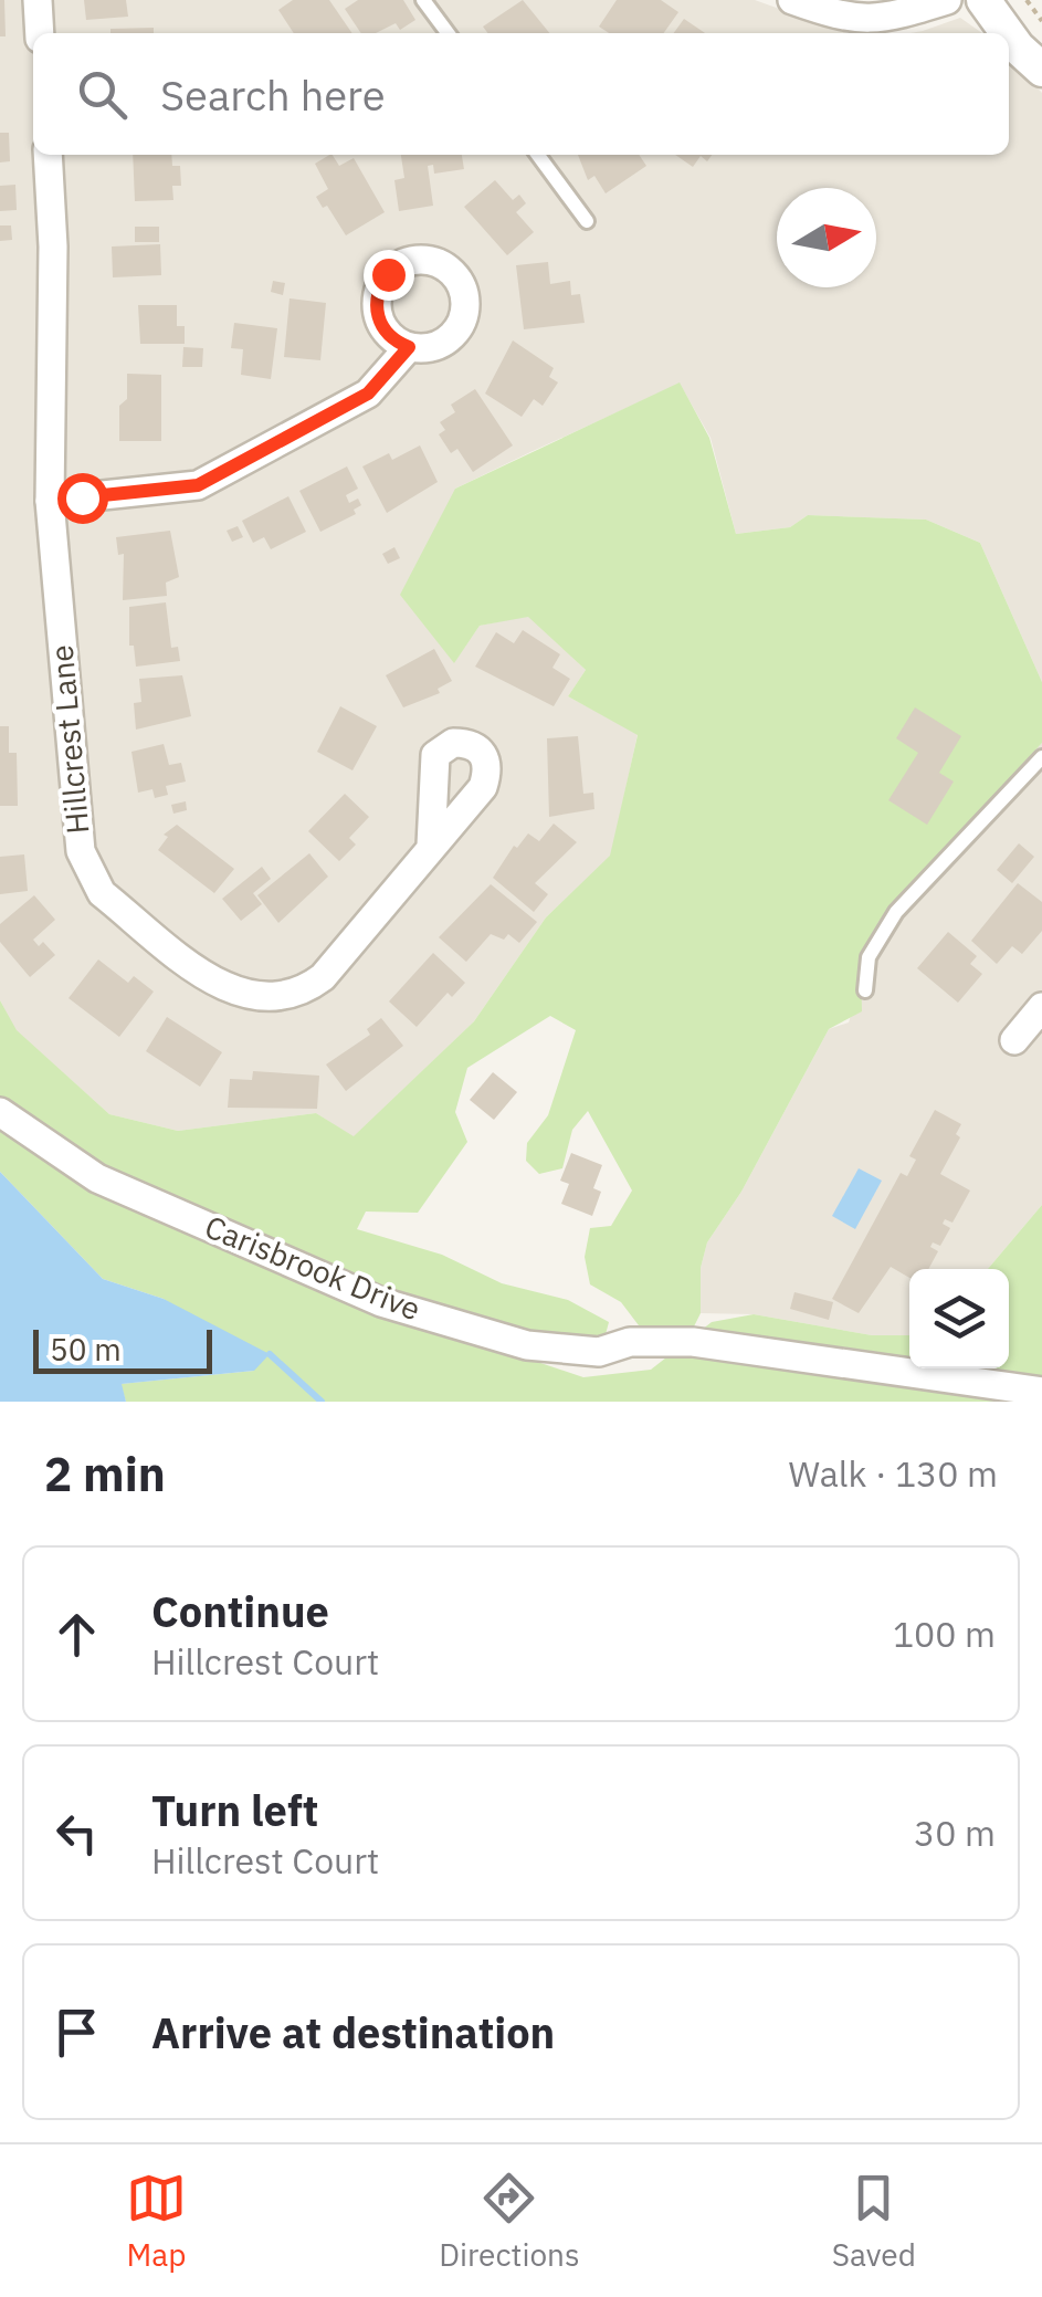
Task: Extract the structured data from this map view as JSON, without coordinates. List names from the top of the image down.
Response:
{
  "streets": {
    "street": ["Hillcrest Lane", "Carisbrook Drive"]
  },
  "scale_bar": "50 m",
  "north": "right",
  "page": {
    "search": "Search here",
    "scale": "50 m",
    "heading": ["2 min", "Walk · 130 m"],
    "list": [
      ["Continue", "Hillcrest Court", "100 m"],
      ["Turn left", "Hillcrest Court", "30 m"],
      "Arrive at destination"
    ],
    "nav": ["Map", "Directions", "Saved"]
  }
}
